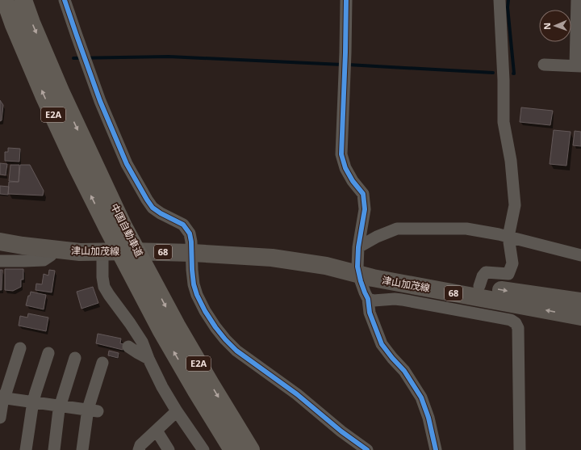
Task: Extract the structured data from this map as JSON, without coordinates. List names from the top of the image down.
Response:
{
  "streets": {
    "highway": ["E2A", "中国自動車道"],
    "main road": ["津山加茂線", "68"]
  },
  "north": "left"
}
